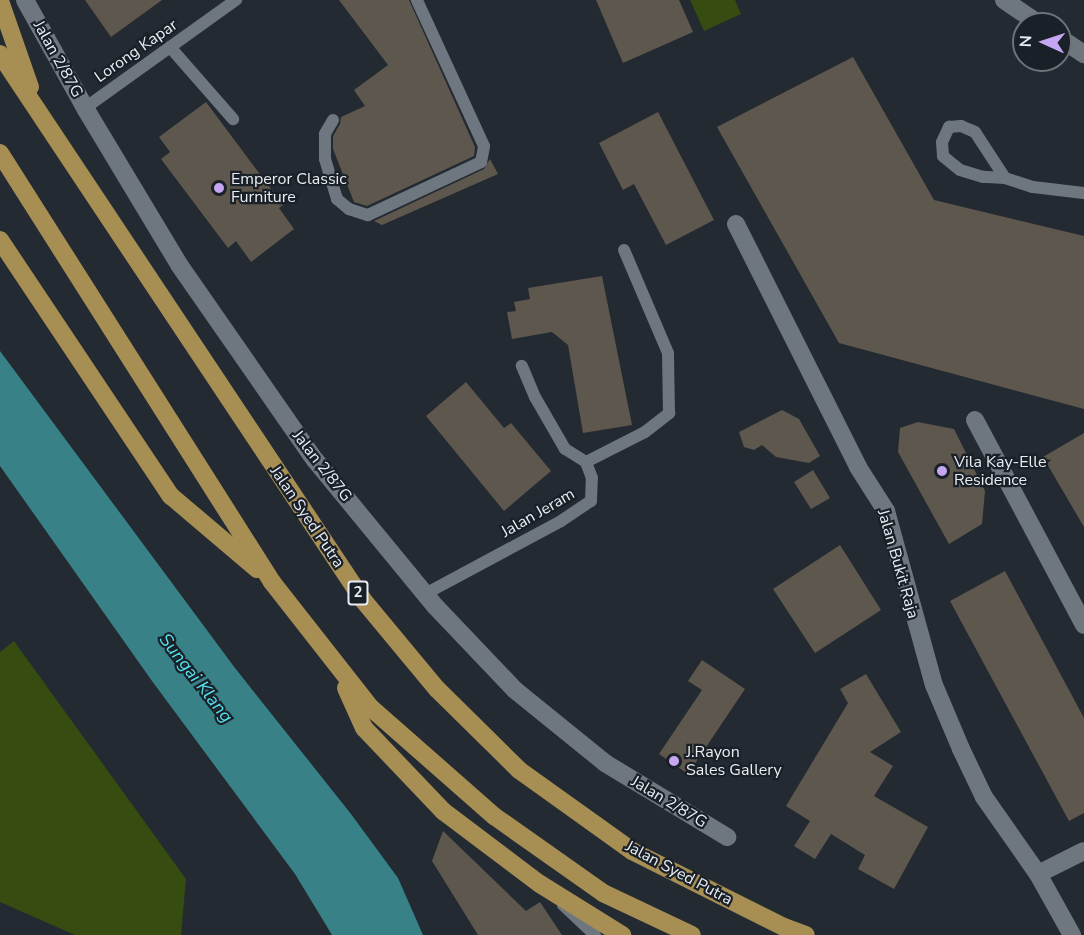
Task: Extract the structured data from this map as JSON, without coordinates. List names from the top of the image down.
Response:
{
  "streets": {
    "main road": ["Jalan Syed Putra", "2"],
    "street": ["Jalan 2/87G", "Jalan Bukit Raja"],
    "lane": ["Lorong Kapar", "Jalan Jeram"]
  },
  "crossings": [
    ["Lorong Kapar", "Jalan 2/87G"],
    ["Jalan 2/87G", "Jalan Jeram"]
  ],
  "water": ["Sungai Klang"],
  "places": ["Emperor Classic Furniture", "Vila Kay-Elle Residence", "J.Rayon Sales Gallery"],
  "north": "left"
}
